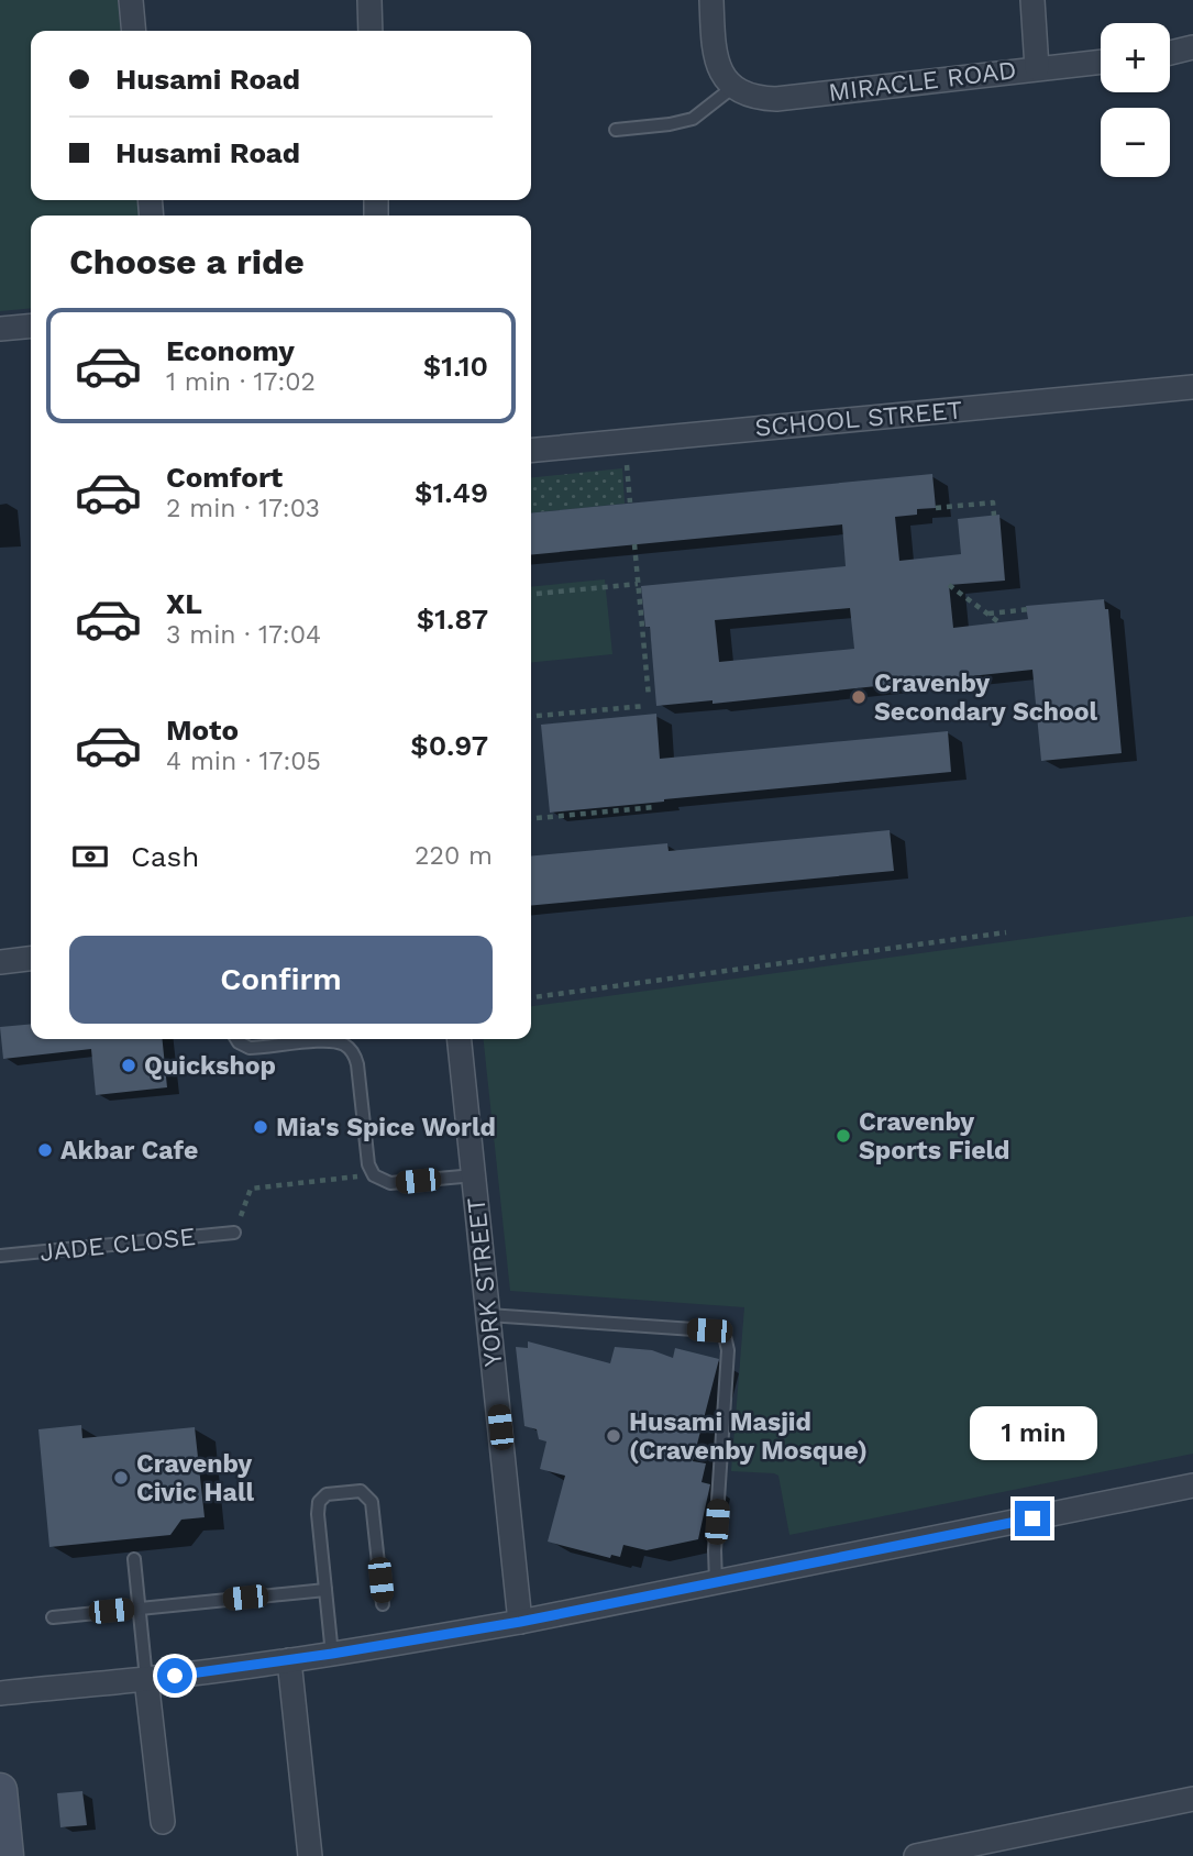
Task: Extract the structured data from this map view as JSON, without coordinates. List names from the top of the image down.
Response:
{
  "streets": {
    "street": ["MIRACLE ROAD", "SCHOOL STREET", "YORK STREET"],
    "lane": ["JADE CLOSE"]
  },
  "places": [
    "Cravenby Secondary School",
    "Quickshop",
    "Mia's Spice World",
    "Cravenby Sports Field",
    "Akbar Cafe",
    "Husami Masjid (Cravenby Mosque)",
    "Cravenby Civic Hall"
  ],
  "page": {
    "map_buttons": ["+", "−"],
    "banner": ["Husami Road", "Husami Road"],
    "heading": "Choose a ride",
    "list": [
      {
        "name": "Economy",
        "note": "1 min · 17:02",
        "value": "$1.10"
      },
      {
        "name": "Comfort",
        "note": "2 min · 17:03",
        "value": "$1.49"
      },
      {
        "name": "XL",
        "note": "3 min · 17:04",
        "value": "$1.87"
      },
      {
        "name": "Moto",
        "note": "4 min · 17:05",
        "value": "$0.97"
      }
    ],
    "pay": ["Cash", "220 m"],
    "buttons": "Confirm",
    "bubble": "1 min"
  }
}
